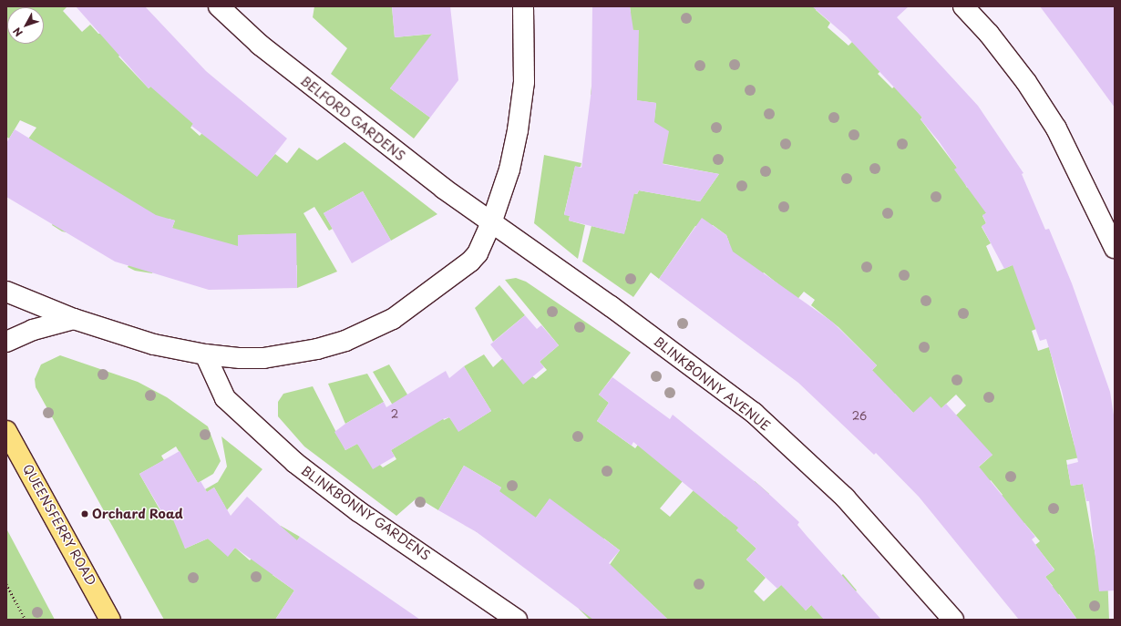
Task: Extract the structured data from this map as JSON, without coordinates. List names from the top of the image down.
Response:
{
  "streets": {
    "main road": ["QUEENSFERRY ROAD"],
    "street": ["BELFORD GARDENS", "BLINKBONNY AVENUE", "BLINKBONNY GARDENS"]
  },
  "crossings": [
    ["BELFORD GARDENS", "BLINKBONNY AVENUE"]
  ],
  "places": ["Orchard Road"],
  "house_numbers": ["2", "26"],
  "north": "bottom left"
}
